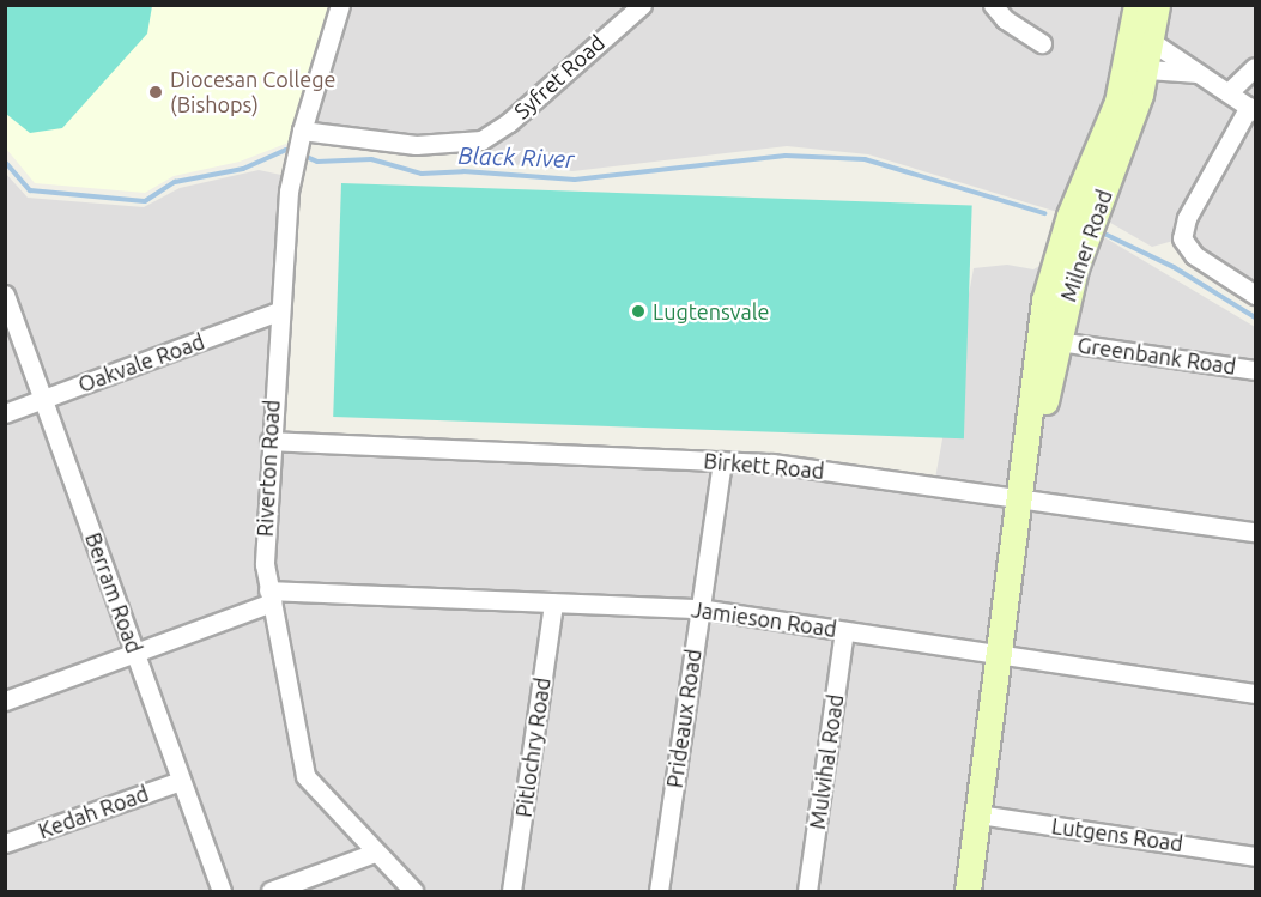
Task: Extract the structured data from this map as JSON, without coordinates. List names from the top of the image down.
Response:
{
  "streets": {
    "main road": ["Milner Road"],
    "street": [
      "Syfret Road",
      "Greenbank Road",
      "Oakvale Road",
      "Birkett Road",
      "Riverton Road",
      "Berram Road",
      "Jamieson Road",
      "Prideaux Road",
      "Pitlochry Road",
      "Mulvihal Road",
      "Kedah Road",
      "Lutgens Road"
    ]
  },
  "crossings": [
    ["Syfret Road", "Riverton Road"],
    ["Milner Road", "Greenbank Road"],
    ["Milner Road", "Birkett Road"],
    ["Milner Road", "Jamieson Road"],
    ["Milner Road", "Lutgens Road"],
    ["Oakvale Road", "Riverton Road"],
    ["Oakvale Road", "Berram Road"],
    ["Birkett Road", "Riverton Road"],
    ["Birkett Road", "Prideaux Road"],
    ["Riverton Road", "Jamieson Road"],
    ["Berram Road", "Jamieson Road"],
    ["Berram Road", "Kedah Road"],
    ["Jamieson Road", "Prideaux Road"],
    ["Jamieson Road", "Pitlochry Road"],
    ["Jamieson Road", "Mulvihal Road"]
  ],
  "water": ["Black River"],
  "places": ["Diocesan College (Bishops)", "Lugtensvale"]
}
